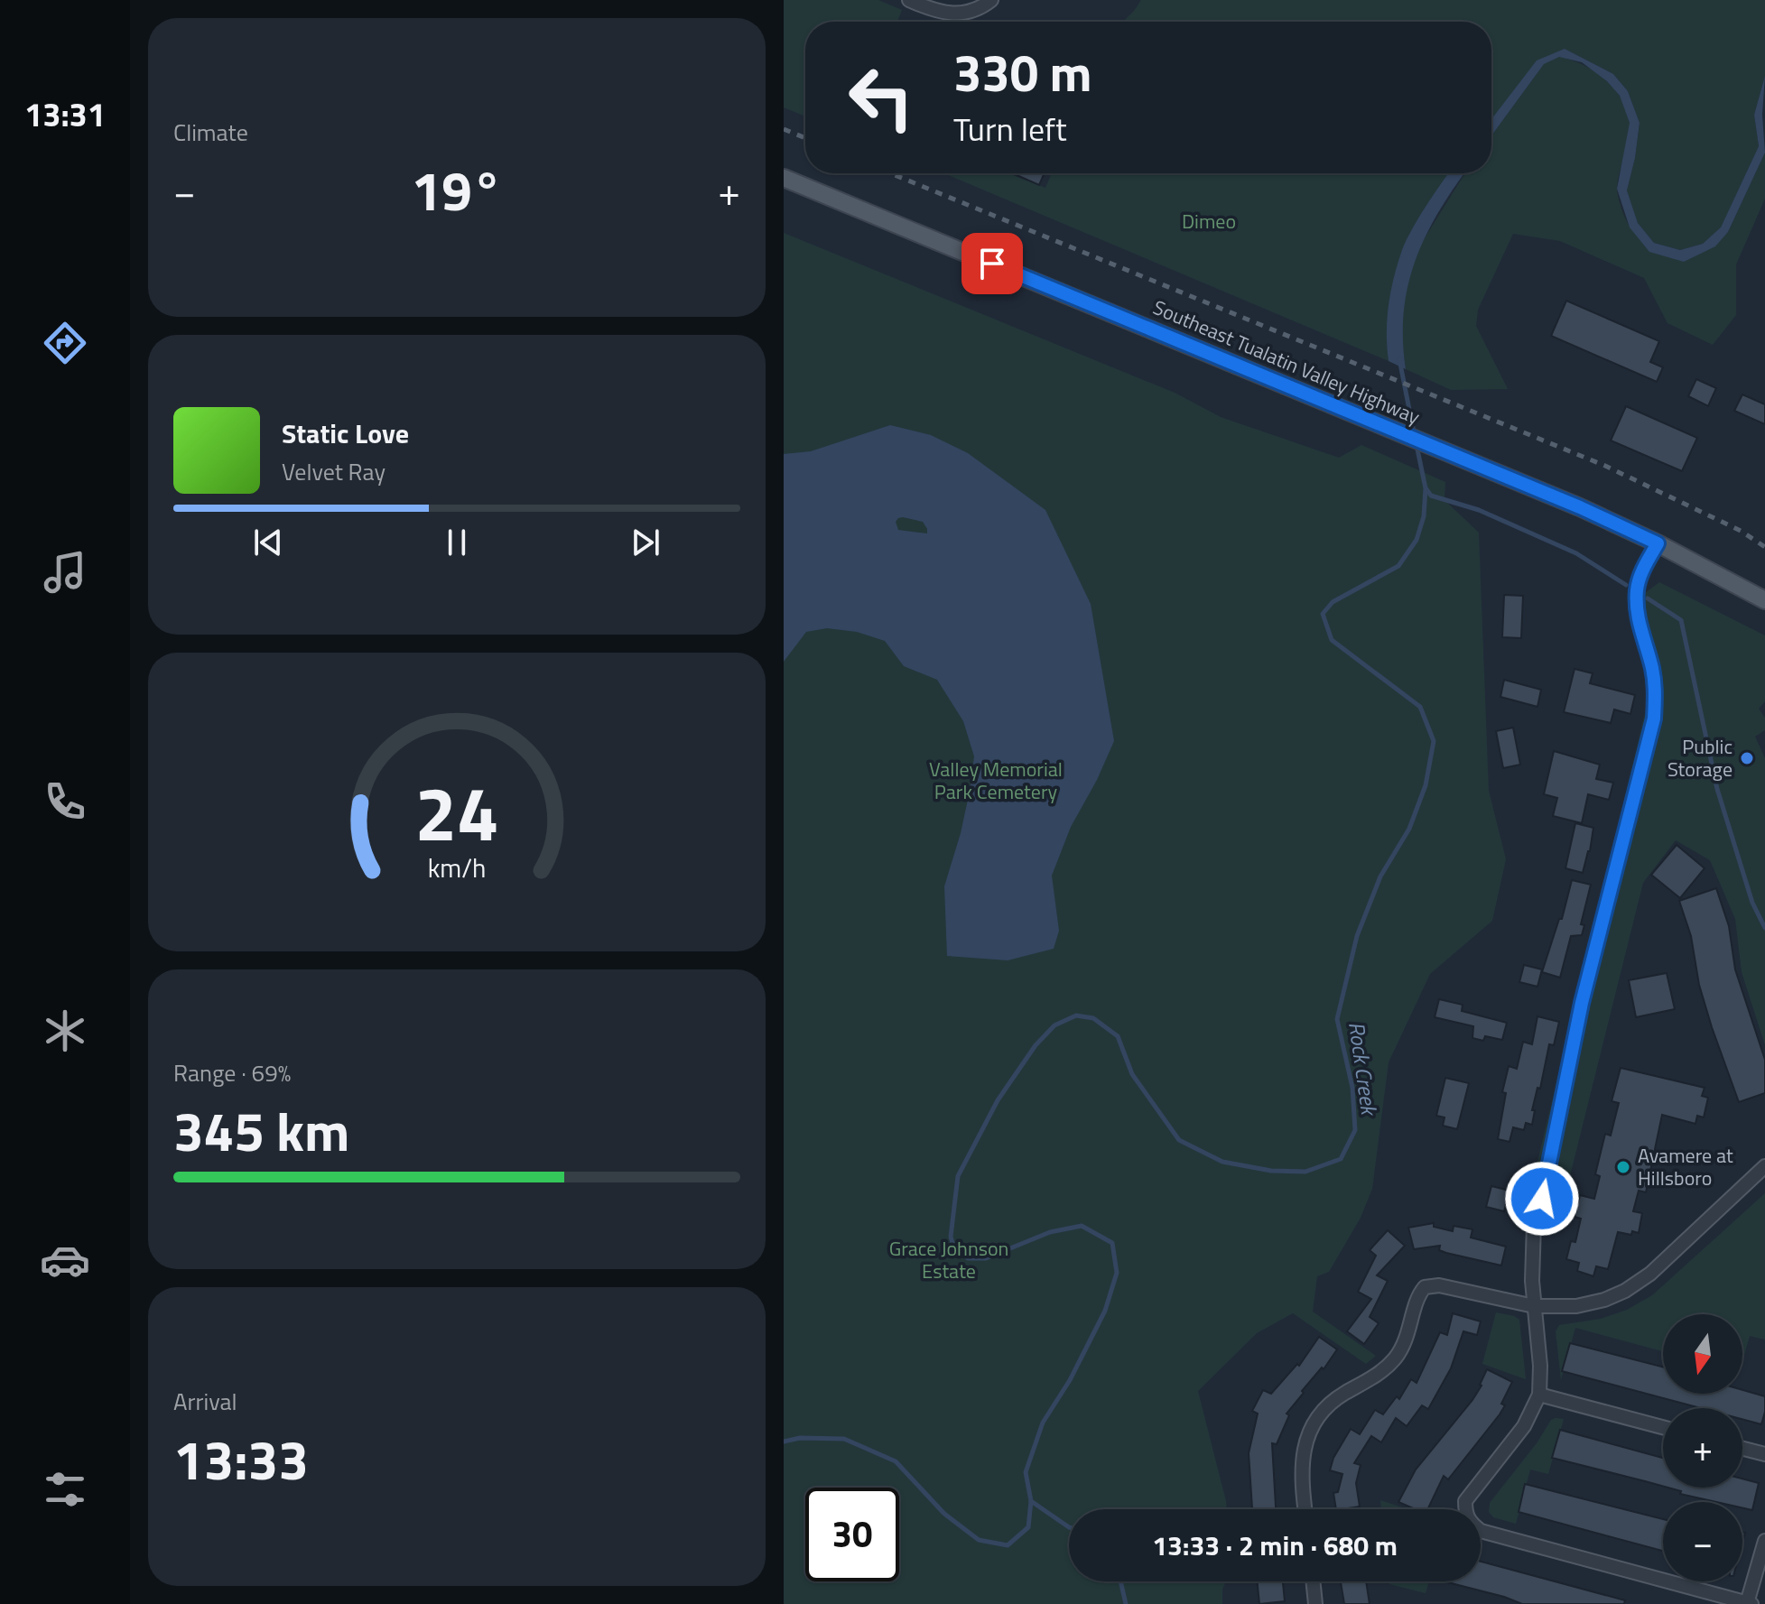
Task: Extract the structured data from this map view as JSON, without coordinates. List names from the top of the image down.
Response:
{
  "streets": {
    "main road": ["Southeast Tualatin Valley Highway"]
  },
  "water": ["Rock Creek"],
  "parks": ["Dimeo", "Valley Memorial Park Cemetery", "Grace Johnson Estate"],
  "places": ["Public Storage", "Avamere at Hillsboro"],
  "north": "bottom",
  "page": {
    "tabs": "13:31",
    "tile": [
      "Climate",
      ["Range · 69%", "345 km"],
      ["Arrival", "13:33"]
    ],
    "turn": ["330 m", "Turn left"],
    "heat": ["−", "19°", "+"],
    "song": ["Static Love", "Velvet Ray"],
    "map_buttons": ["+", "−"],
    "limit": "30",
    "trip": "13:33 · 2 min · 680 m",
    "gauge": ["24", "km/h"]
  }
}
